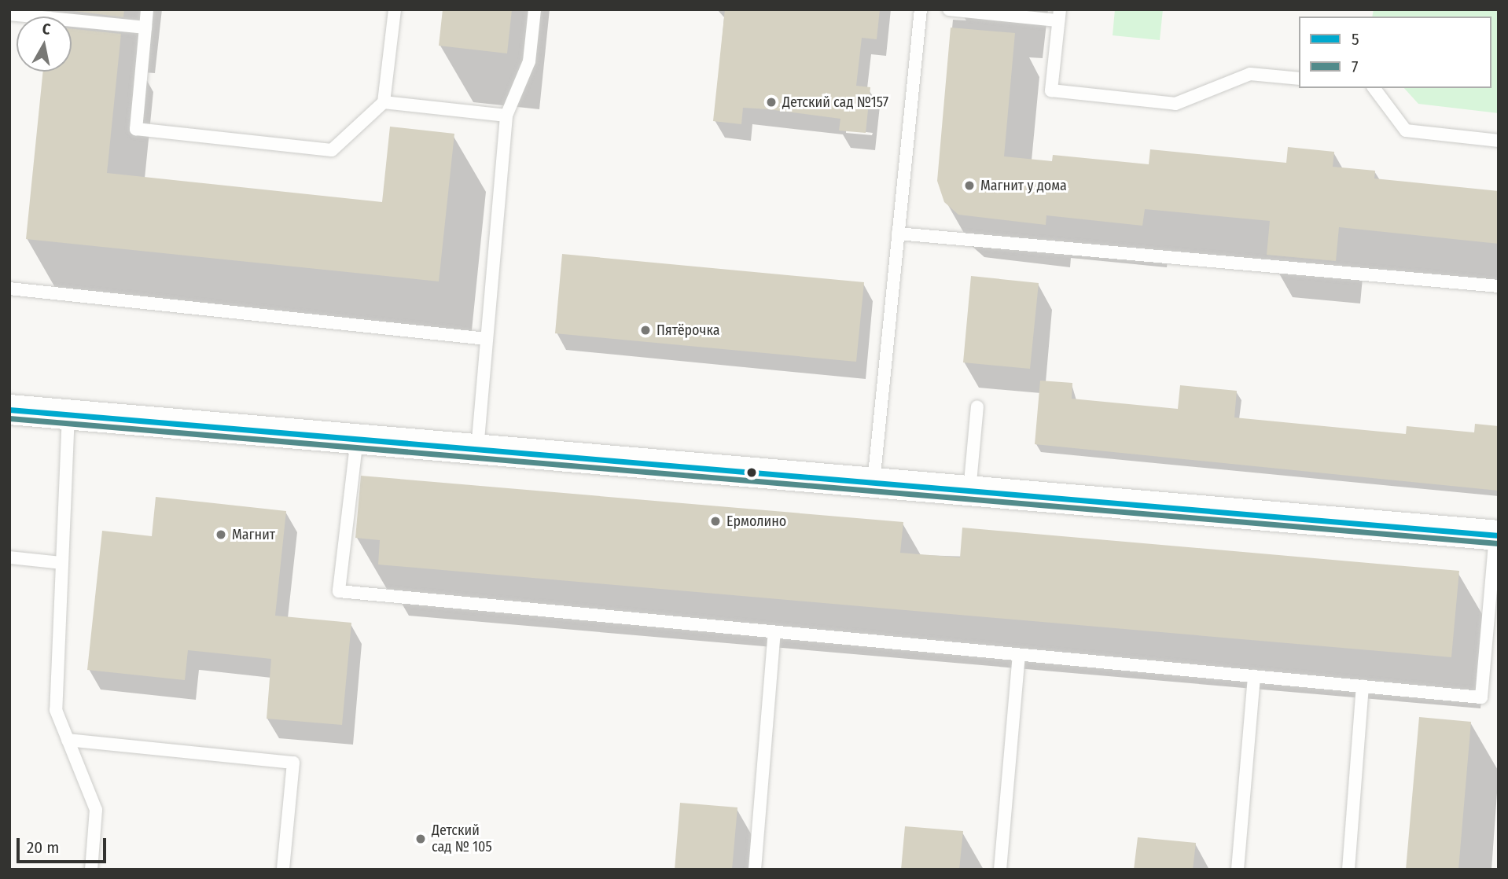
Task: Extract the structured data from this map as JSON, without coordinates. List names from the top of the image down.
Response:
{
  "places": [
    "Детский сад №157",
    "Магнит у дома",
    "Пятёрочка",
    "Ермолино",
    "Магнит",
    "Детский сад № 105"
  ],
  "lines": ["transit line 5", "transit line 7"],
  "legend": ["5", "7"],
  "scale_bar": "20 m",
  "north": "top"
}
